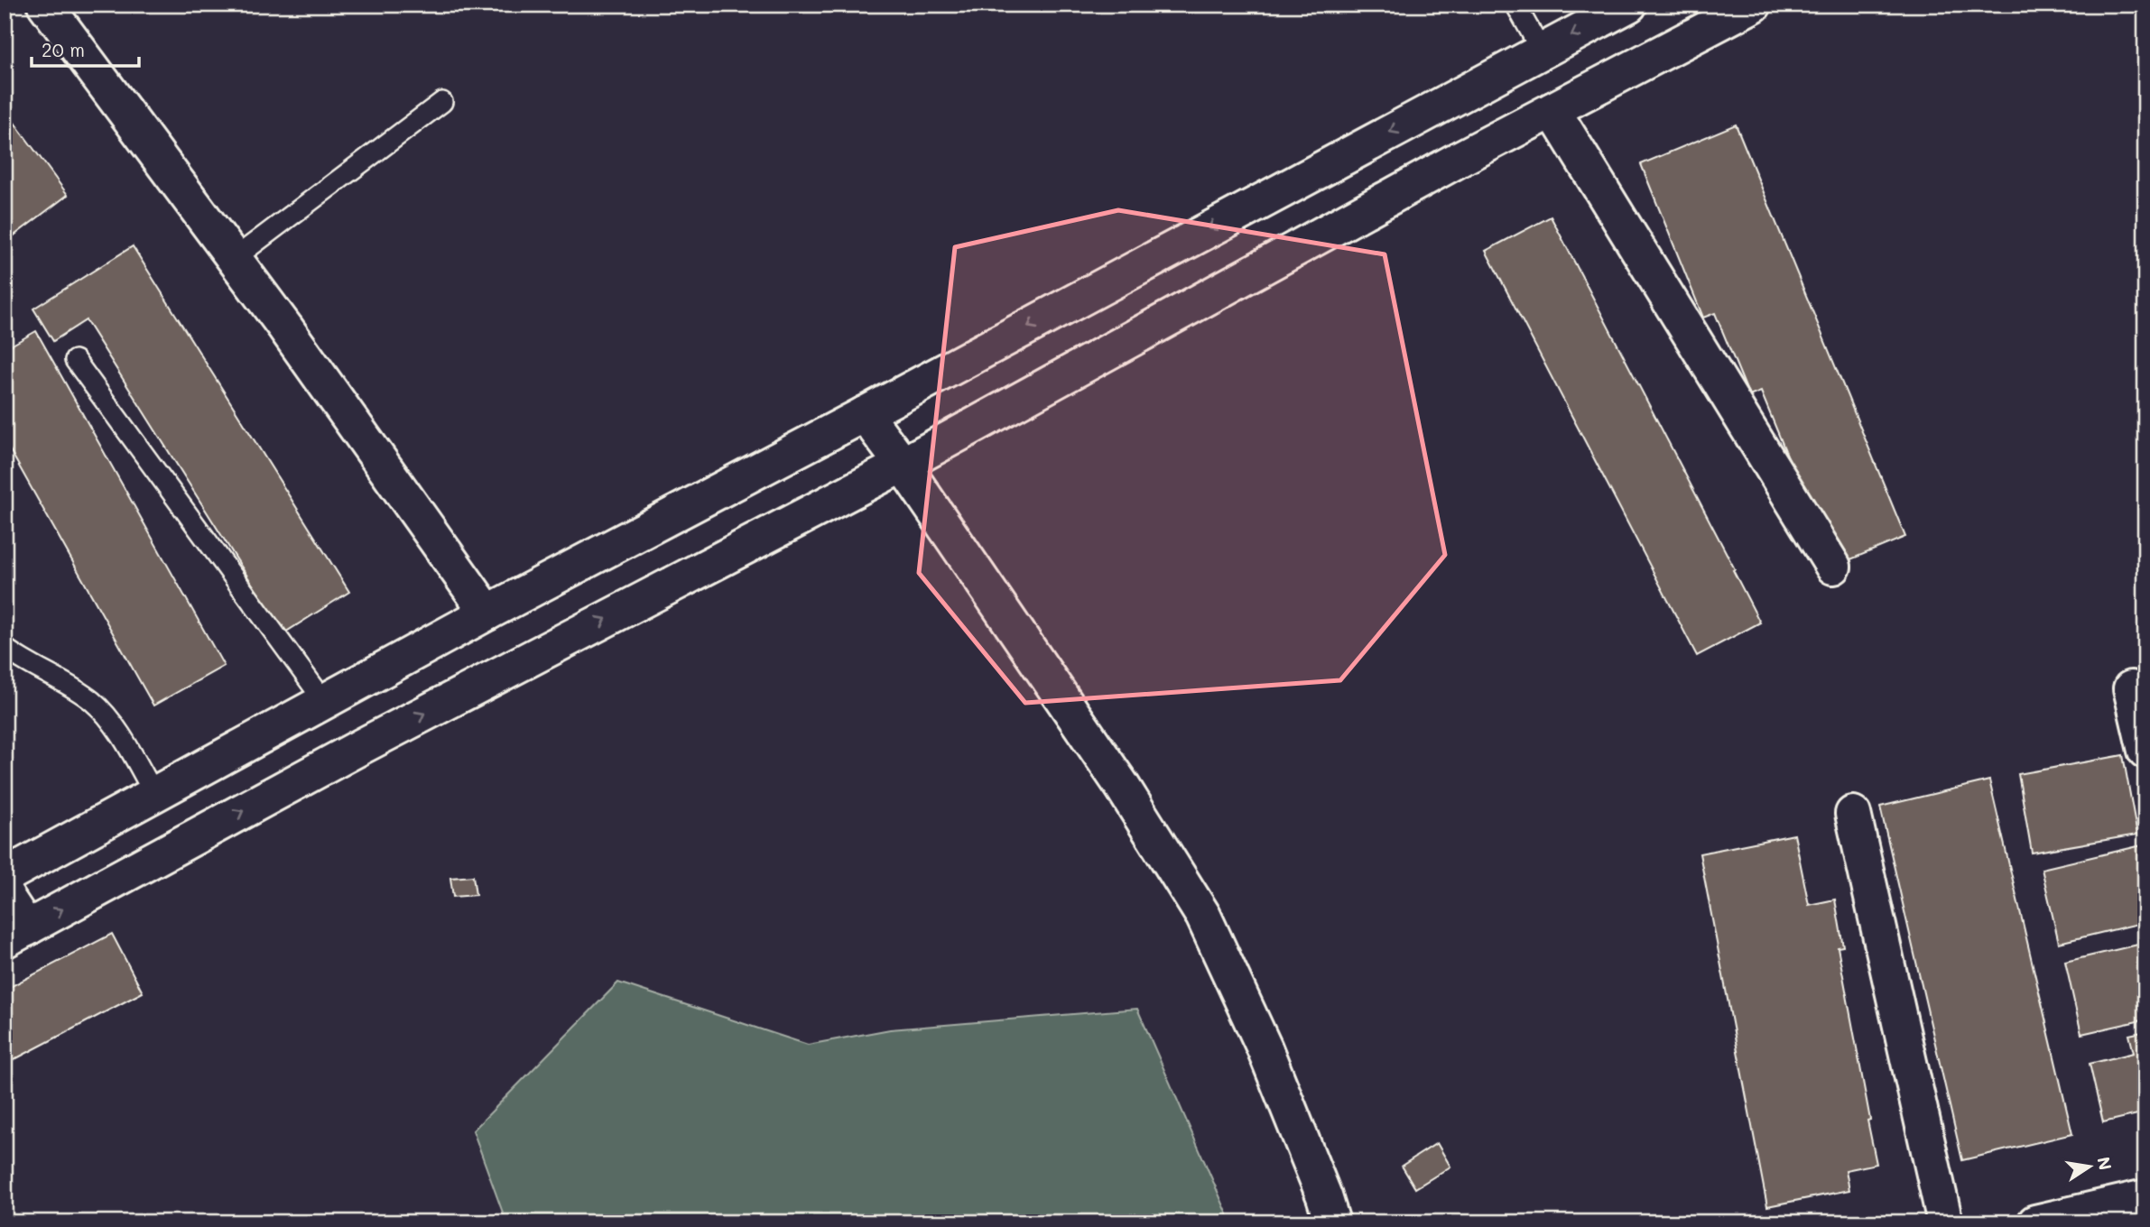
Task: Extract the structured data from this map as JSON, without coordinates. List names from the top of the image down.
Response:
{
  "scale_bar": "20 m",
  "north": "right"
}
